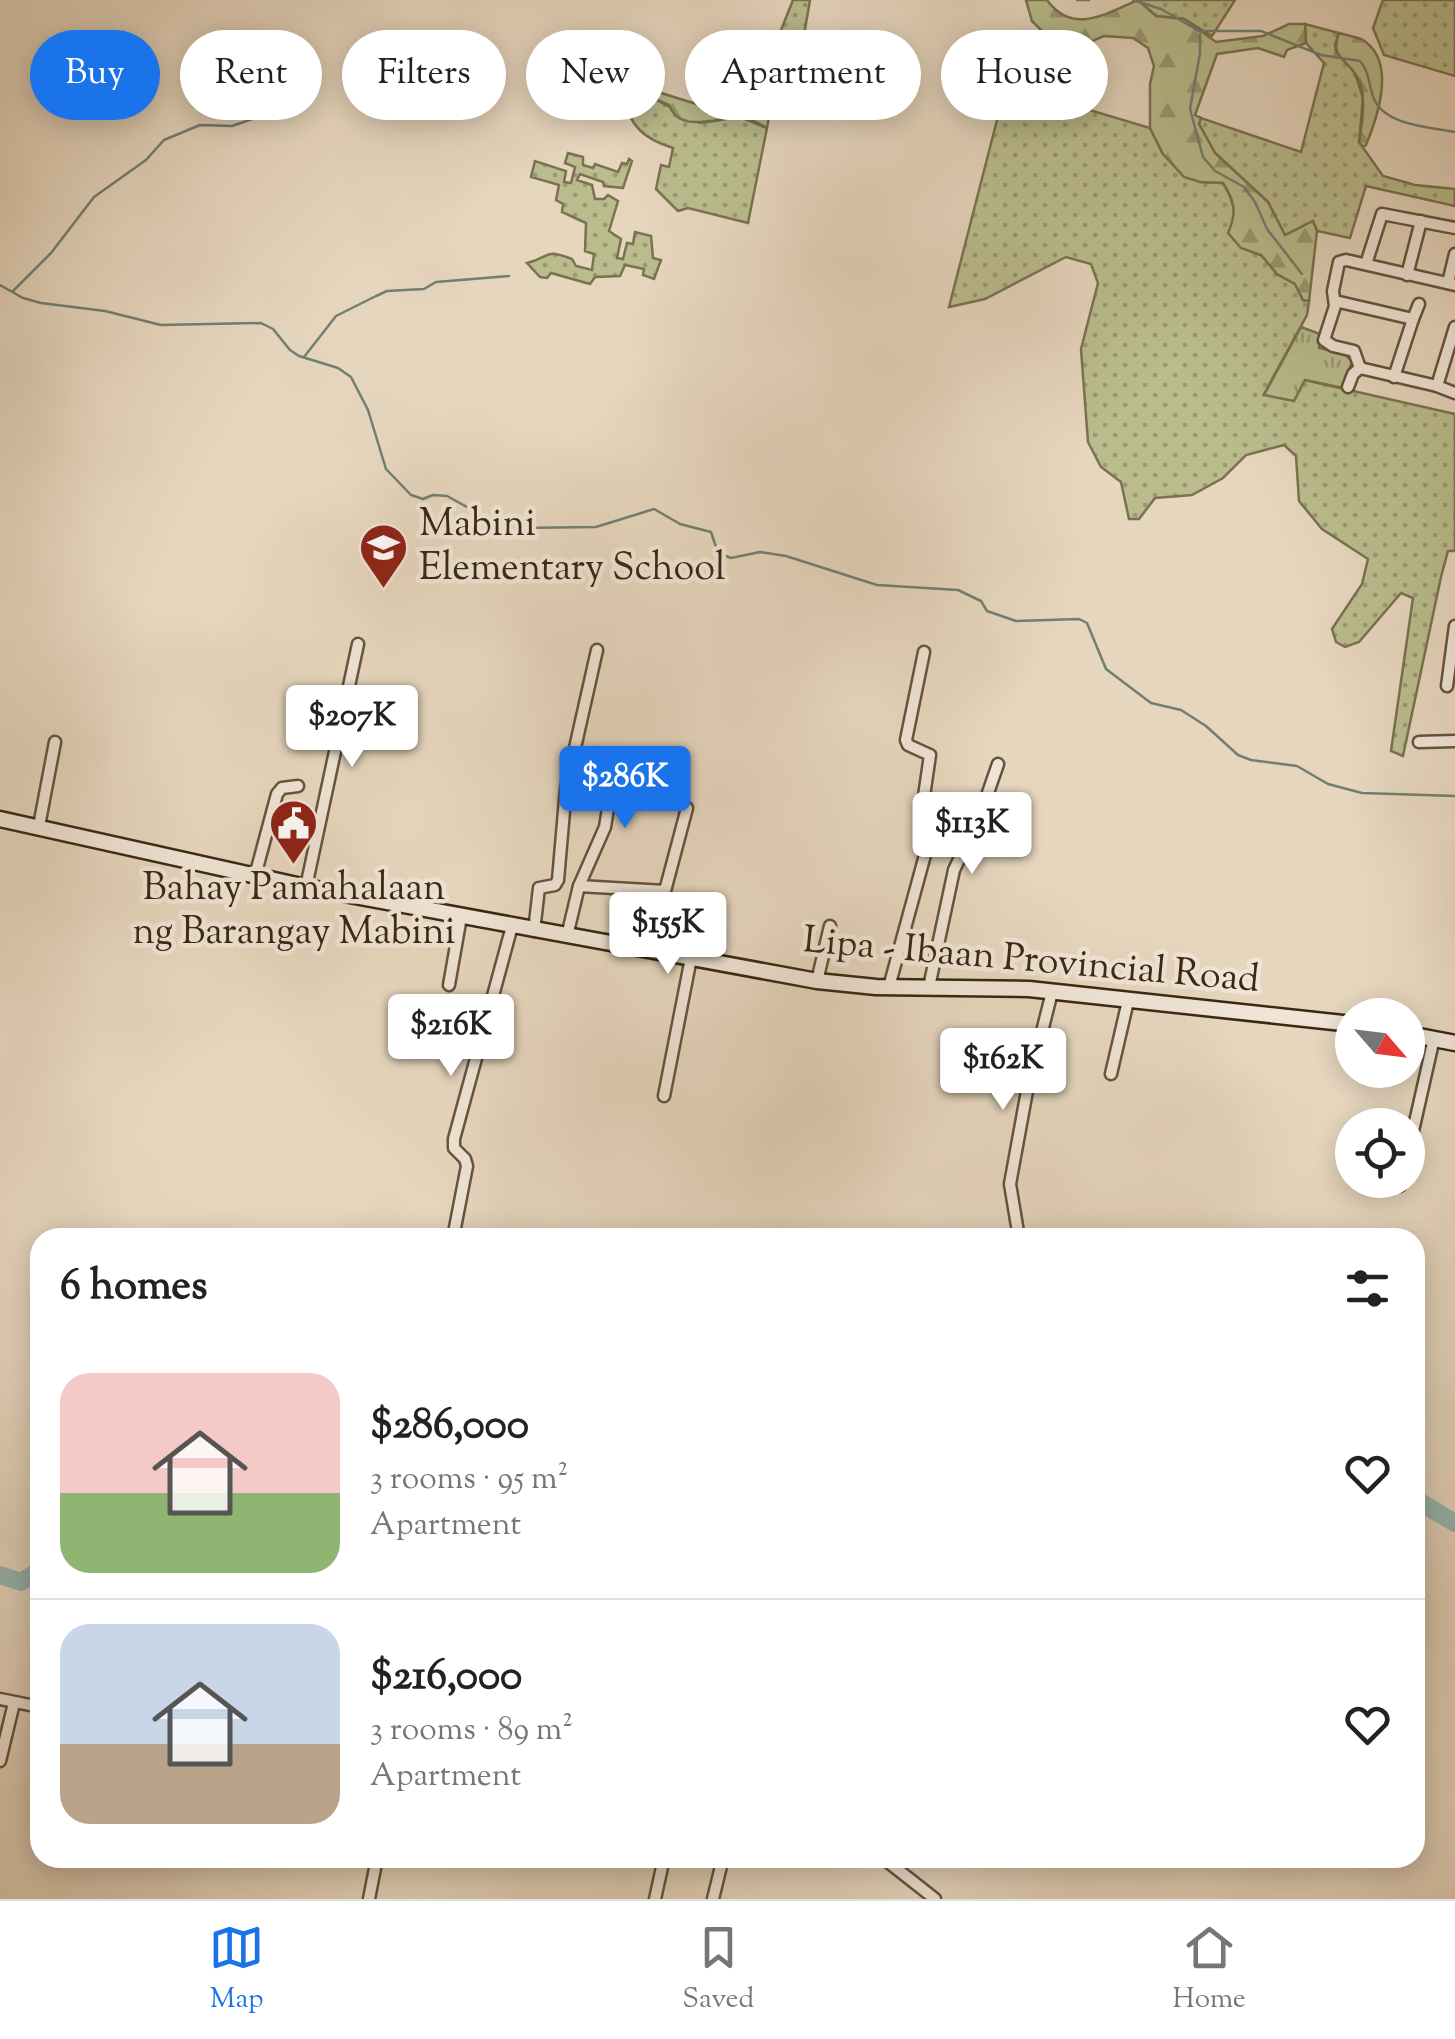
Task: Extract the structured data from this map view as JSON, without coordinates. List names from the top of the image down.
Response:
{
  "streets": {
    "main road": ["Lipa - Ibaan Provincial Road"]
  },
  "places": {
    "school or university": ["Mabini Elementary School"],
    "public building": ["Bahay Pamahalaan ng Barangay Mabini"]
  },
  "north": "bottom right",
  "page": {
    "chip": [
      "Buy",
      "Rent",
      "Filters",
      "New",
      "Apartment",
      "House"
    ],
    "price": [
      "$207K",
      "$286K",
      "$113K",
      "$155K",
      "$216K",
      "$162K"
    ],
    "heading": "6 homes",
    "list": [
      {
        "name": "$286,000",
        "note": "3 rooms · 95 m² · Apartment"
      },
      {
        "name": "$216,000",
        "note": "3 rooms · 89 m² · Apartment"
      }
    ],
    "tabs": ["Map", "Saved", "Home"]
  }
}
